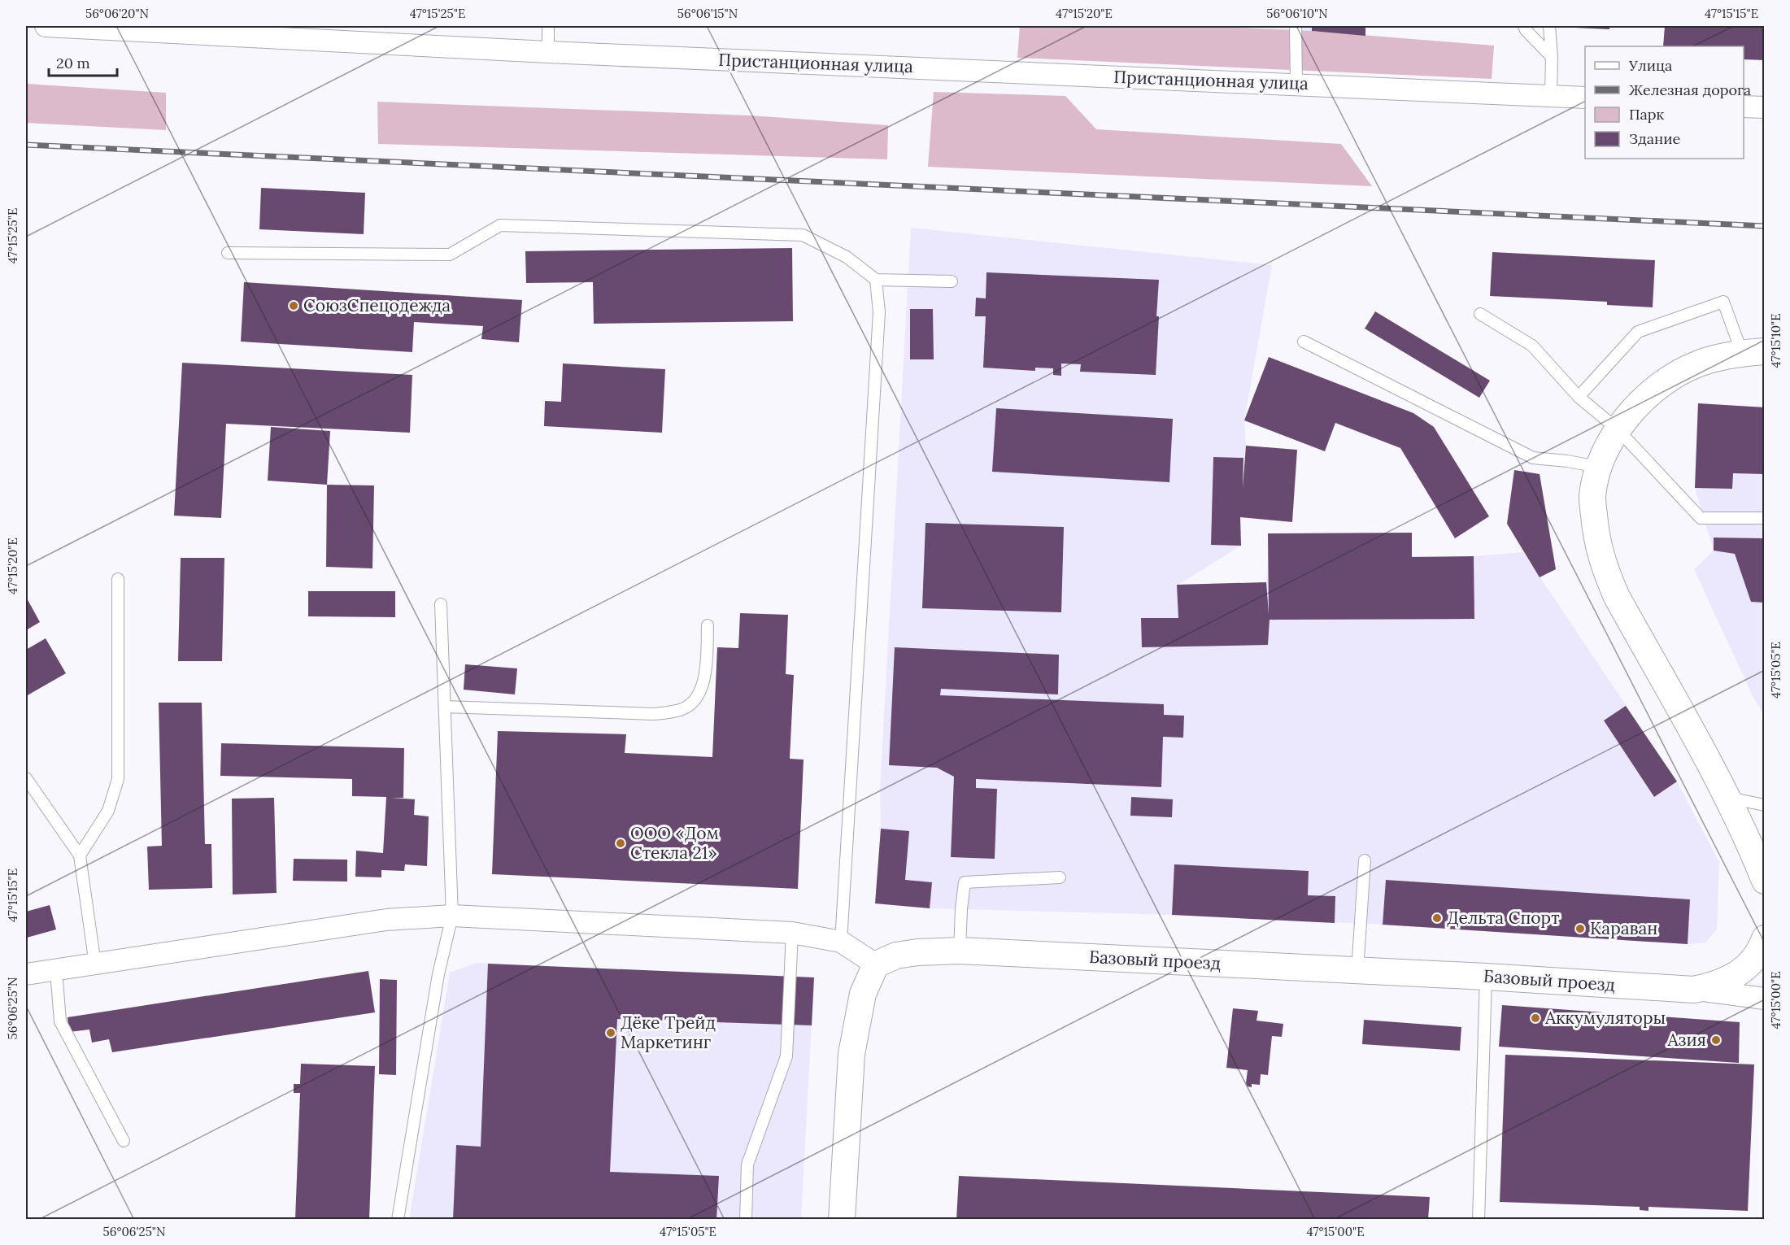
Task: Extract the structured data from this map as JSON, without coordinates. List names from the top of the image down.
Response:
{
  "streets": {
    "street": ["Пристанционная улица", "Базовый проезд"]
  },
  "places": [
    "СоюзСпецодежда",
    "ООО «Дом Стекла 21»",
    "Дельта Спорт",
    "Караван",
    "Аккумуляторы",
    "Дёке Трейд Маркетинг",
    "Азия"
  ],
  "legend": [
    "Улица",
    "Железная дорога",
    "Парк",
    "Здание"
  ],
  "scale_bar": "20 m",
  "coordinates": [
    "56°06'20\"N",
    "47°15'25\"E",
    "56°06'15\"N",
    "47°15'20\"E",
    "56°06'10\"N",
    "47°15'15\"E",
    "47°15'10\"E",
    "47°15'05\"E",
    "47°15'00\"E",
    "56°06'25\"N"
  ]
}
